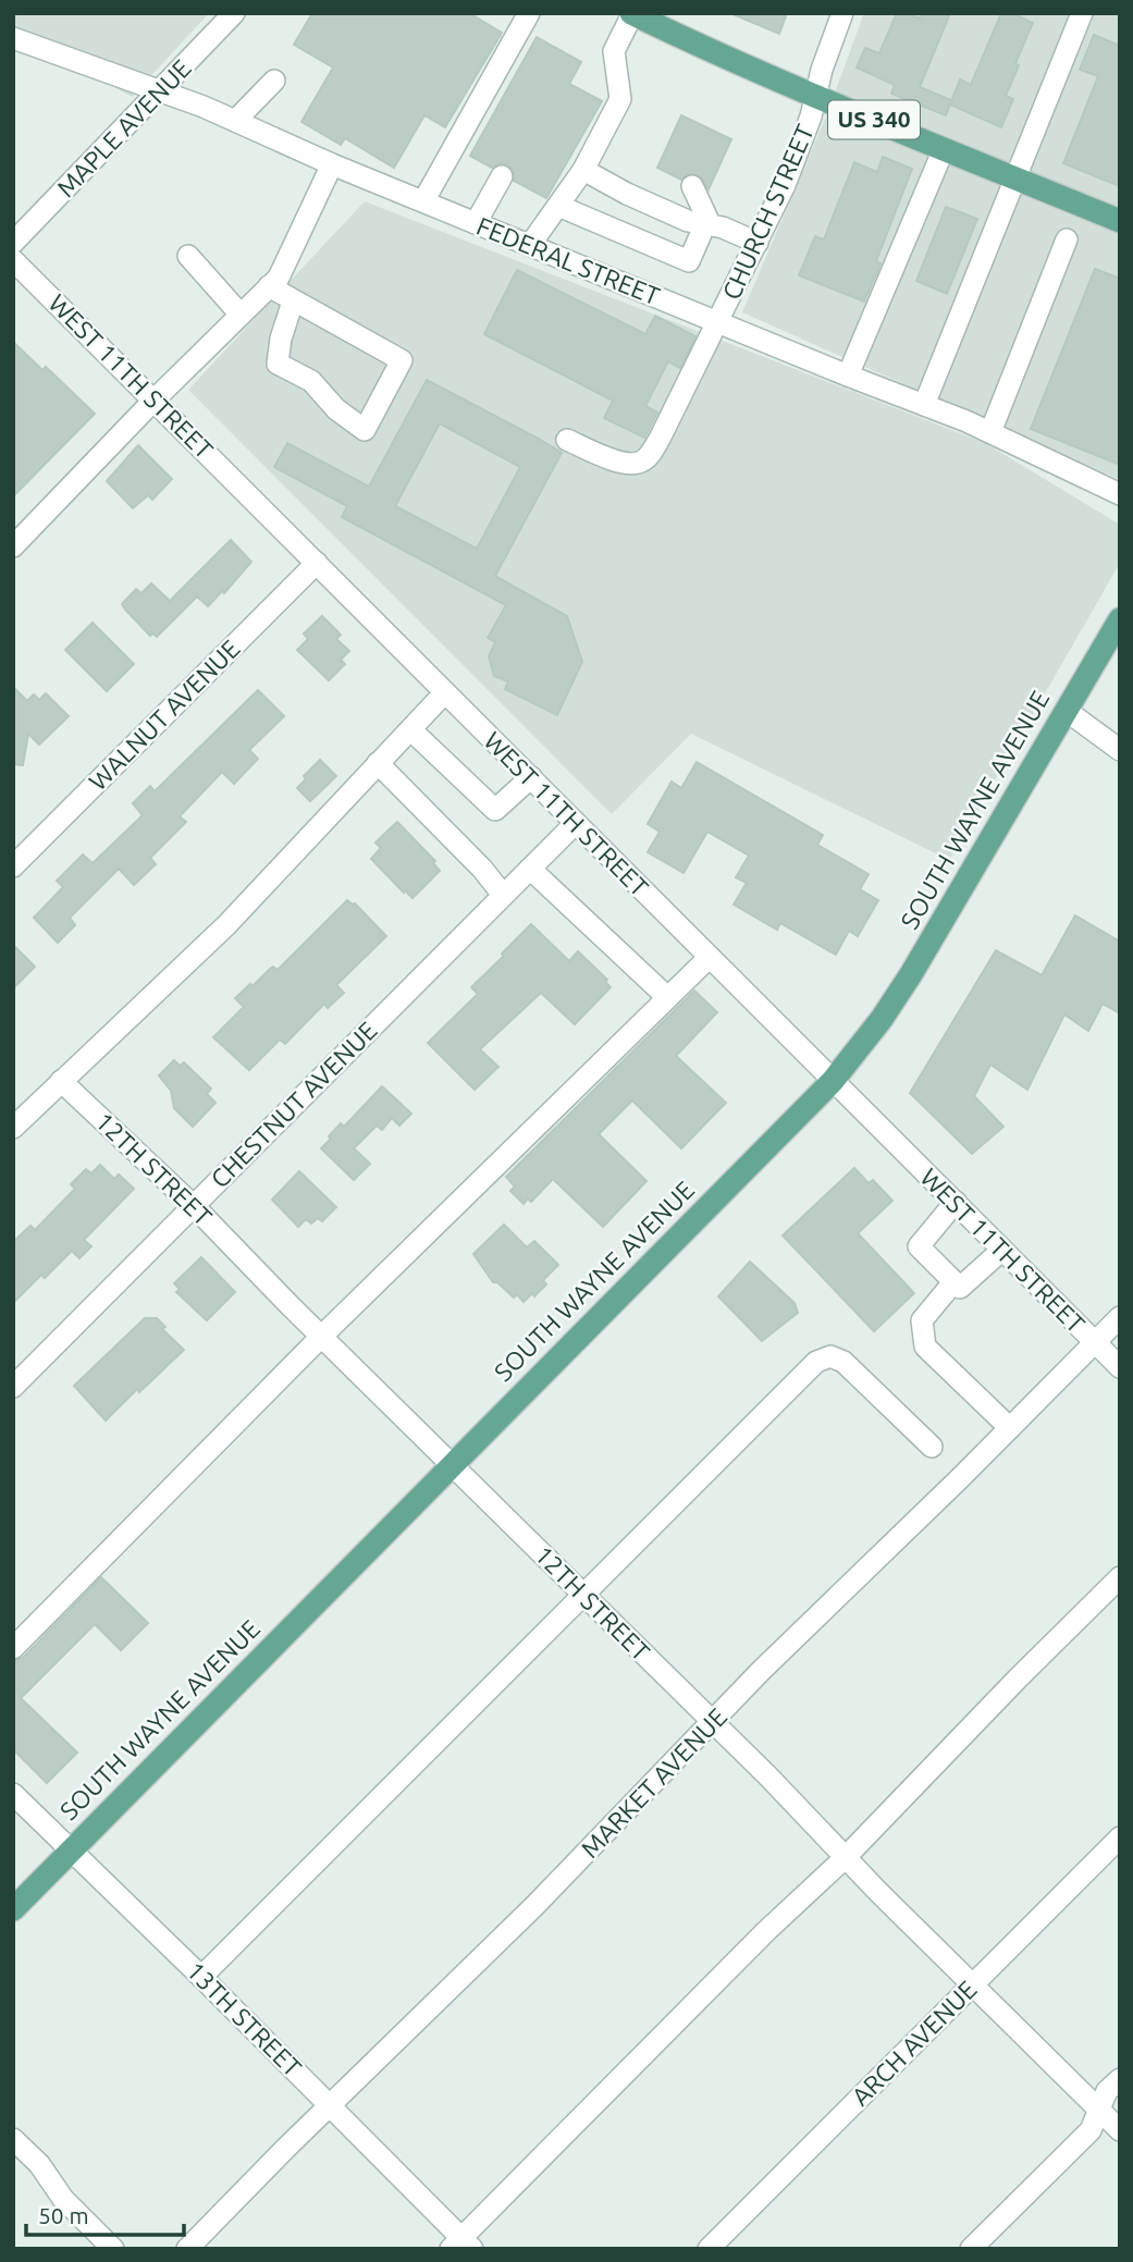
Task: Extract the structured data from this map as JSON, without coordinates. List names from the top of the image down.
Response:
{
  "streets": {
    "main road": ["US 340", "SOUTH WAYNE AVENUE"],
    "street": [
      "MAPLE AVENUE",
      "CHURCH STREET",
      "FEDERAL STREET",
      "WEST 11TH STREET",
      "WALNUT AVENUE",
      "CHESTNUT AVENUE",
      "12TH STREET",
      "MARKET AVENUE",
      "13TH STREET",
      "ARCH AVENUE"
    ]
  },
  "crossings": [
    ["US 340", "CHURCH STREET"],
    ["MAPLE AVENUE", "FEDERAL STREET"],
    ["CHURCH STREET", "FEDERAL STREET"],
    ["WEST 11TH STREET", "WALNUT AVENUE"],
    ["WEST 11TH STREET", "SOUTH WAYNE AVENUE"],
    ["WEST 11TH STREET", "CHESTNUT AVENUE"],
    ["WEST 11TH STREET", "MARKET AVENUE"],
    ["SOUTH WAYNE AVENUE", "12TH STREET"],
    ["SOUTH WAYNE AVENUE", "13TH STREET"],
    ["CHESTNUT AVENUE", "12TH STREET"],
    ["12TH STREET", "MARKET AVENUE"],
    ["12TH STREET", "ARCH AVENUE"],
    ["MARKET AVENUE", "13TH STREET"]
  ],
  "scale_bar": "50 m"
}
